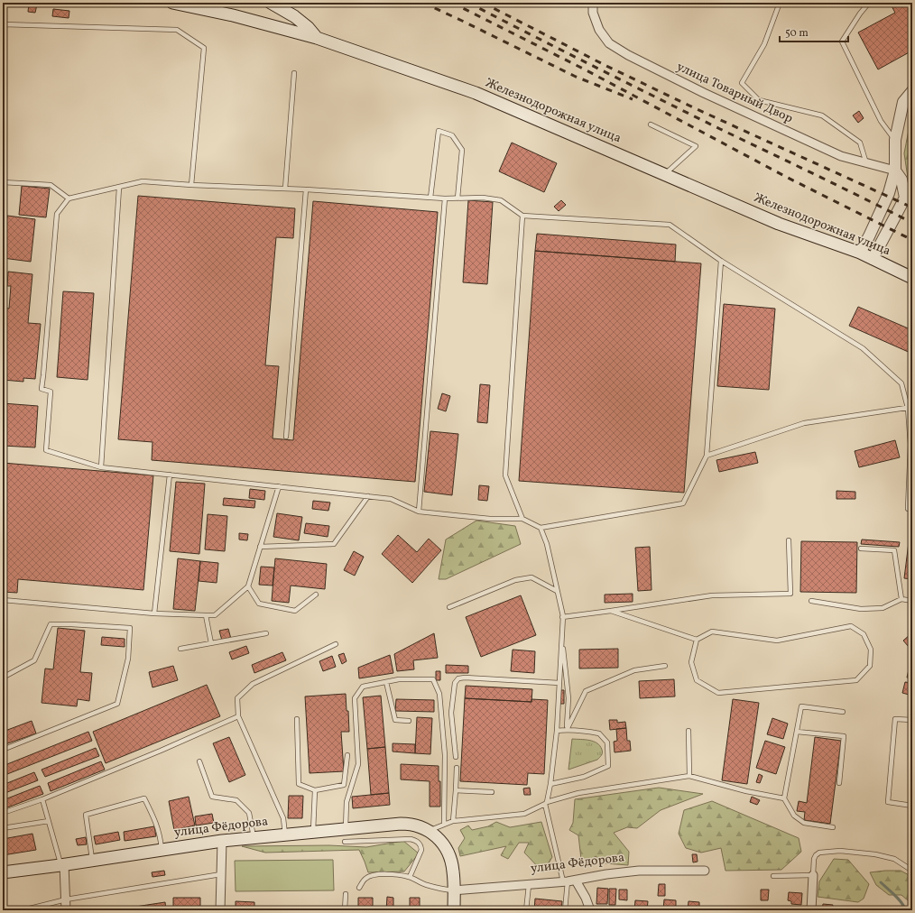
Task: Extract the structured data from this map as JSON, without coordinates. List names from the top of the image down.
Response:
{
  "streets": {
    "main road": ["Железнодорожная улица", "улица Фёдорова"],
    "street": ["улица Товарный Двор"]
  },
  "scale_bar": "50 m"
}
